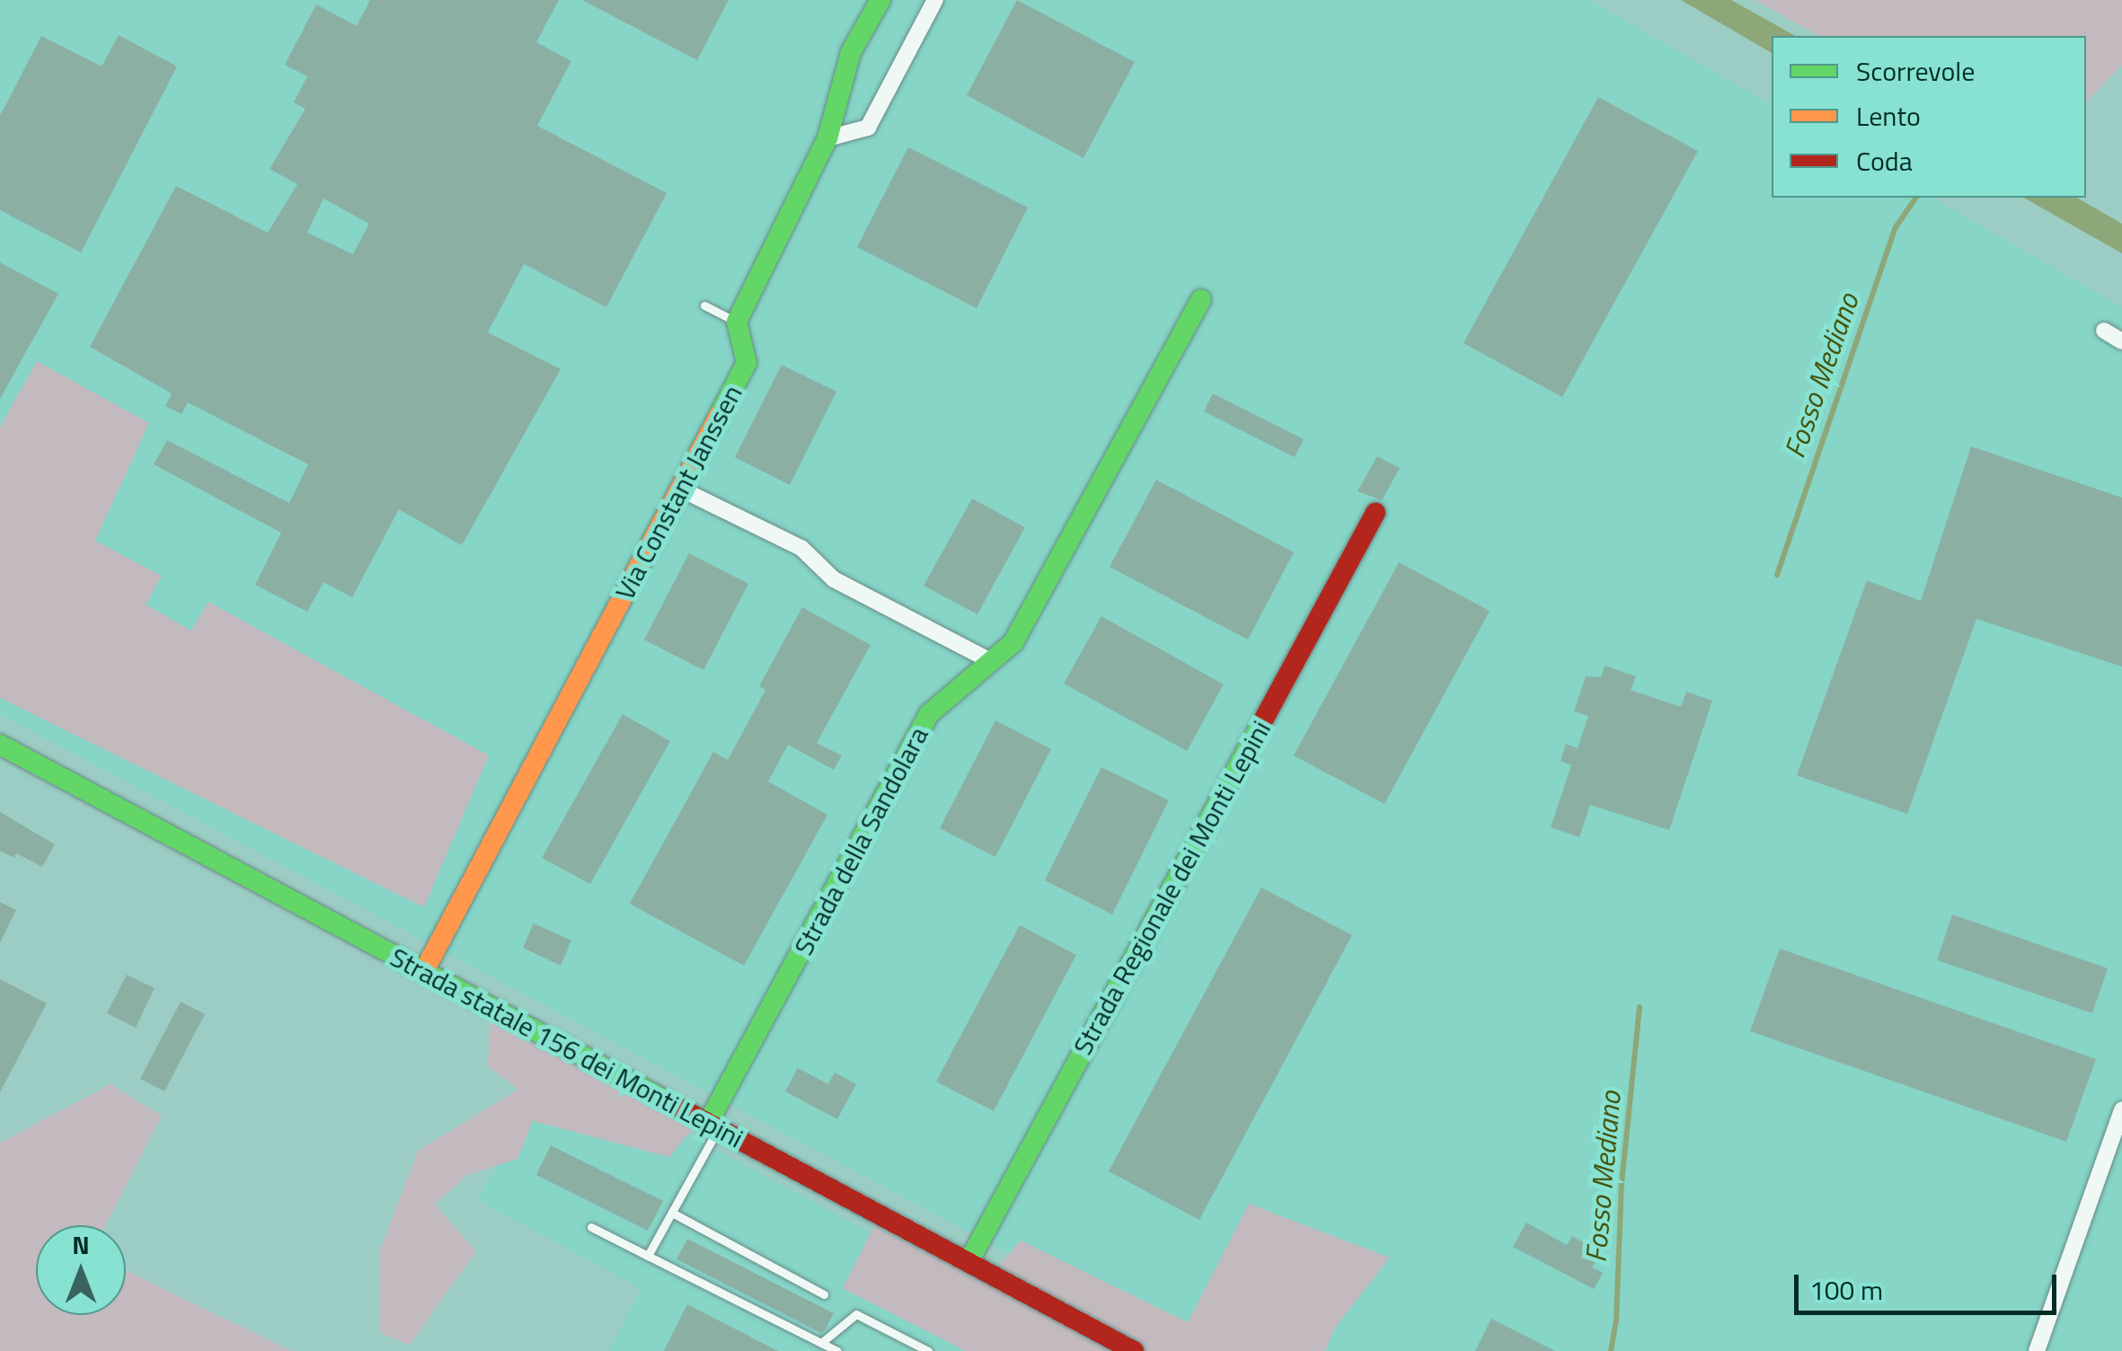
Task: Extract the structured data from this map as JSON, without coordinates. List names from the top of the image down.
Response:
{
  "streets": {
    "street": [
      "Via Constant Janssen",
      "Strada della Sandolara",
      "Strada Regionale dei Monti Lepini",
      "Strada statale 156 dei Monti Lepini"
    ]
  },
  "crossings": [
    ["Via Constant Janssen", "Strada statale 156 dei Monti Lepini"],
    ["Strada della Sandolara", "Strada statale 156 dei Monti Lepini"],
    ["Strada Regionale dei Monti Lepini", "Strada statale 156 dei Monti Lepini"]
  ],
  "water": ["Fosso Mediano"],
  "legend": ["Scorrevole", "Lento", "Coda"],
  "scale_bar": "100 m",
  "north": "top"
}
